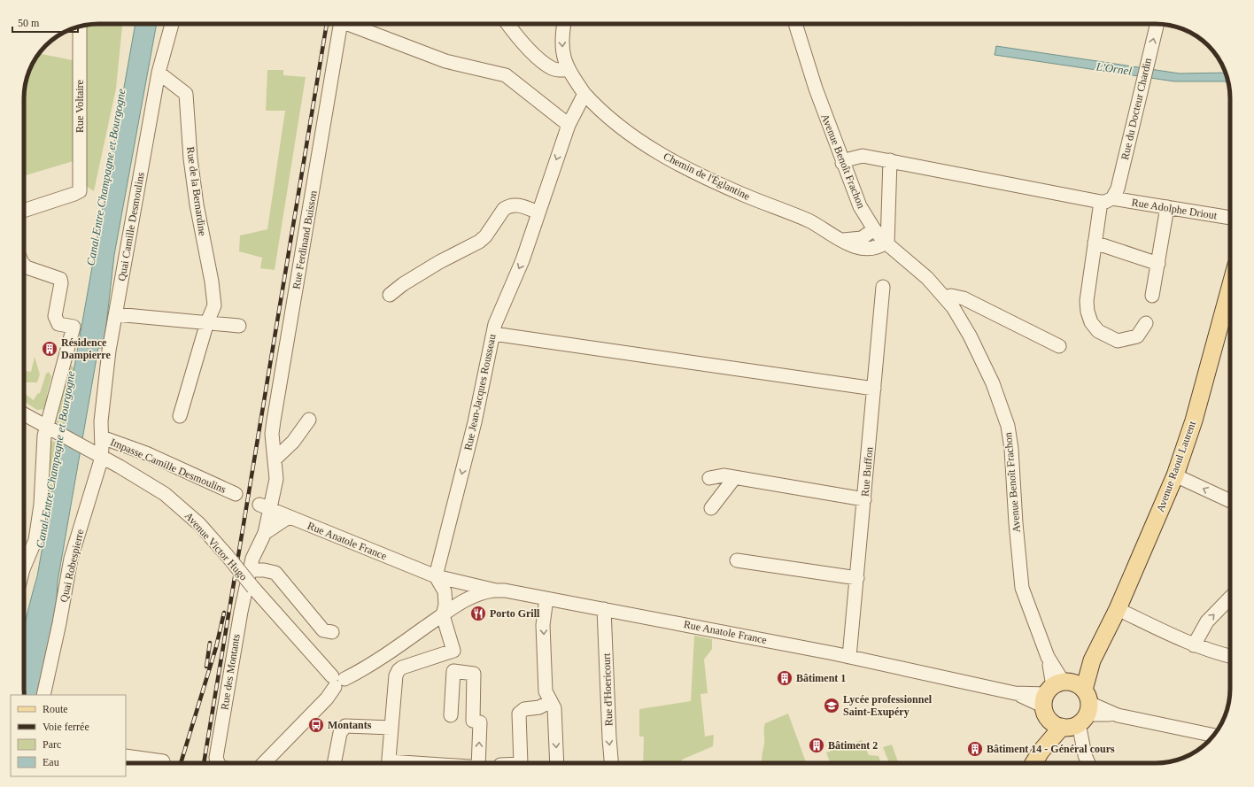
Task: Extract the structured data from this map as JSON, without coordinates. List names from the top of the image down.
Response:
{
  "streets": {
    "main road": ["Avenue Raoul Laurent"],
    "street": [
      "Rue Voltaire",
      "Rue du Docteur Chardin",
      "Avenue Benoît Frachon",
      "Chemin de l'Églantine",
      "Rue de la Bernardine",
      "Rue Adolphe Driout",
      "Quai Camille Desmoulins",
      "Rue Ferdinand Buisson",
      "Rue Jean-Jacques Rousseau",
      "Impasse Camille Desmoulins",
      "Rue Buffon",
      "Rue Anatole France",
      "Avenue Victor Hugo",
      "Quai Robespierre",
      "Rue des Montants",
      "Rue d'Hoericourt"
    ]
  },
  "crossings": [
    ["Rue du Docteur Chardin", "Rue Adolphe Driout"],
    ["Avenue Benoît Frachon", "Chemin de l'Églantine"],
    ["Avenue Benoît Frachon", "Rue Adolphe Driout"],
    ["Avenue Benoît Frachon", "Avenue Raoul Laurent"],
    ["Avenue Benoît Frachon", "Rue Anatole France"],
    ["Chemin de l'Églantine", "Rue Jean-Jacques Rousseau"],
    ["Rue de la Bernardine", "Quai Camille Desmoulins"],
    ["Quai Camille Desmoulins", "Impasse Camille Desmoulins"],
    ["Quai Camille Desmoulins", "Quai Robespierre"],
    ["Rue Ferdinand Buisson", "Rue Anatole France"],
    ["Rue Ferdinand Buisson", "Rue des Montants"],
    ["Rue Jean-Jacques Rousseau", "Rue Anatole France"],
    ["Impasse Camille Desmoulins", "Quai Robespierre"],
    ["Avenue Raoul Laurent", "Rue Anatole France"],
    ["Rue Buffon", "Rue Anatole France"],
    ["Rue Anatole France", "Rue des Montants"],
    ["Rue Anatole France", "Rue d'Hoericourt"],
    ["Avenue Victor Hugo", "Quai Robespierre"]
  ],
  "one_way": ["Rue du Docteur Chardin", "Rue Jean-Jacques Rousseau"],
  "water": ["L'Ornel", "Canal Entre Champagne et Bourgogne"],
  "places": {
    "building": [
      "Résidence Dampierre",
      "Bâtiment 1",
      "Bâtiment 2",
      "Bâtiment 14 - Général cours"
    ],
    "restaurant": ["Porto Grill"],
    "school or university": ["Lycée professionnel Saint-Exupéry"],
    "bus stop": ["Montants"]
  },
  "legend": [
    "Route",
    "Voie ferrée",
    "Parc",
    "Eau"
  ],
  "scale_bar": "50 m"
}
